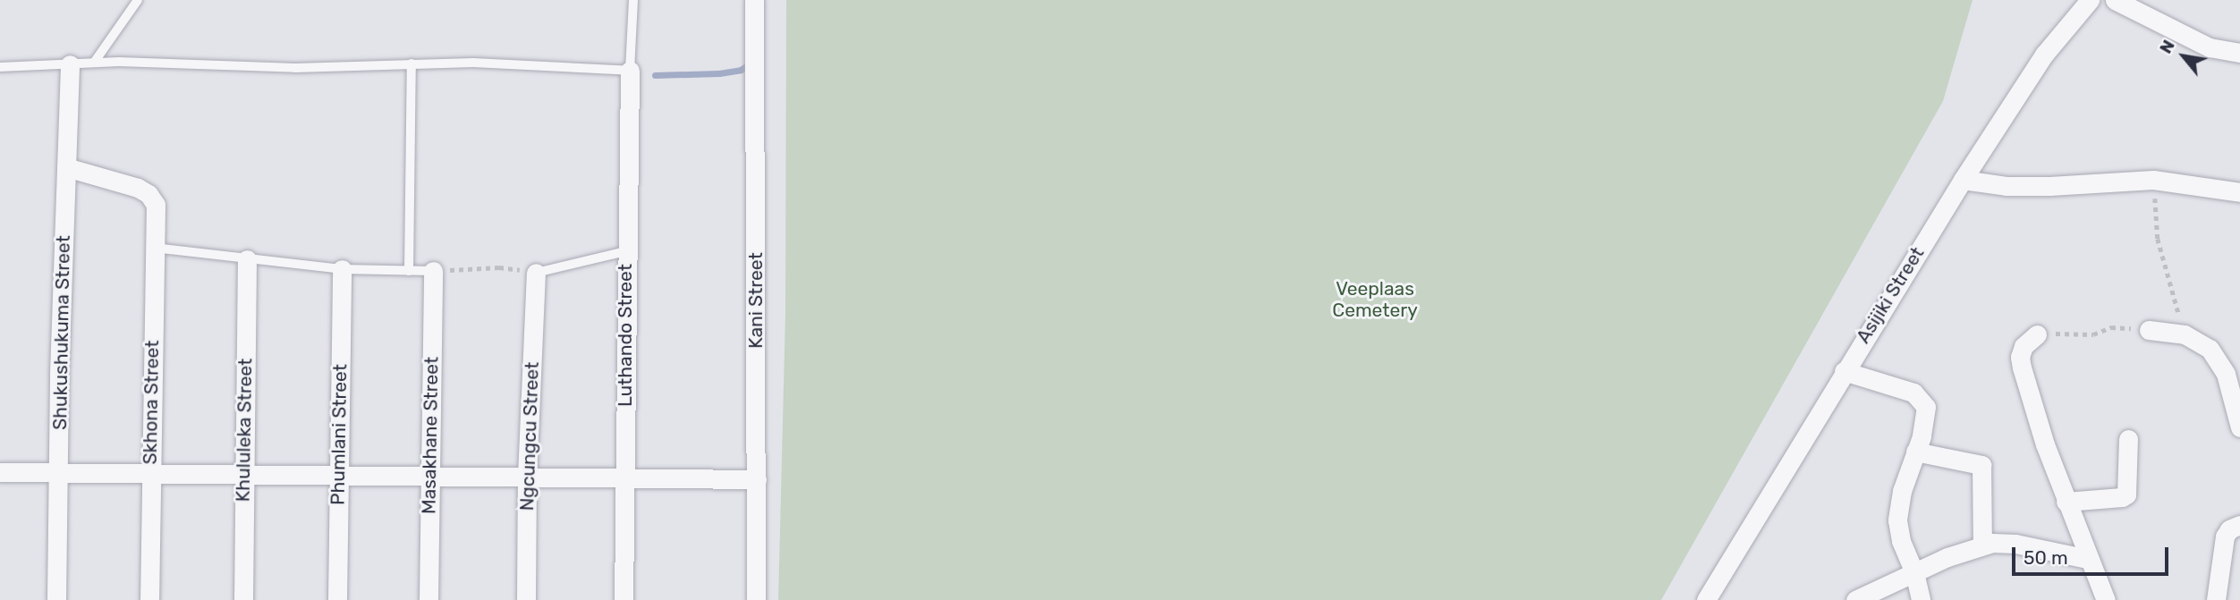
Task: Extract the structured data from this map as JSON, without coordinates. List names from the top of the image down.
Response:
{
  "streets": {
    "street": [
      "Asijiki Street",
      "Kani Street",
      "Shukushukuma Street",
      "Luthando Street",
      "Skhona Street",
      "Khululeka Street",
      "Phumlani Street",
      "Masakhane Street",
      "Ngcungcu Street"
    ]
  },
  "crossings": [
    ["Shukushukuma Street", "Skhona Street"]
  ],
  "parks": ["Veeplaas Cemetery"],
  "scale_bar": "50 m",
  "north": "top left"
}
